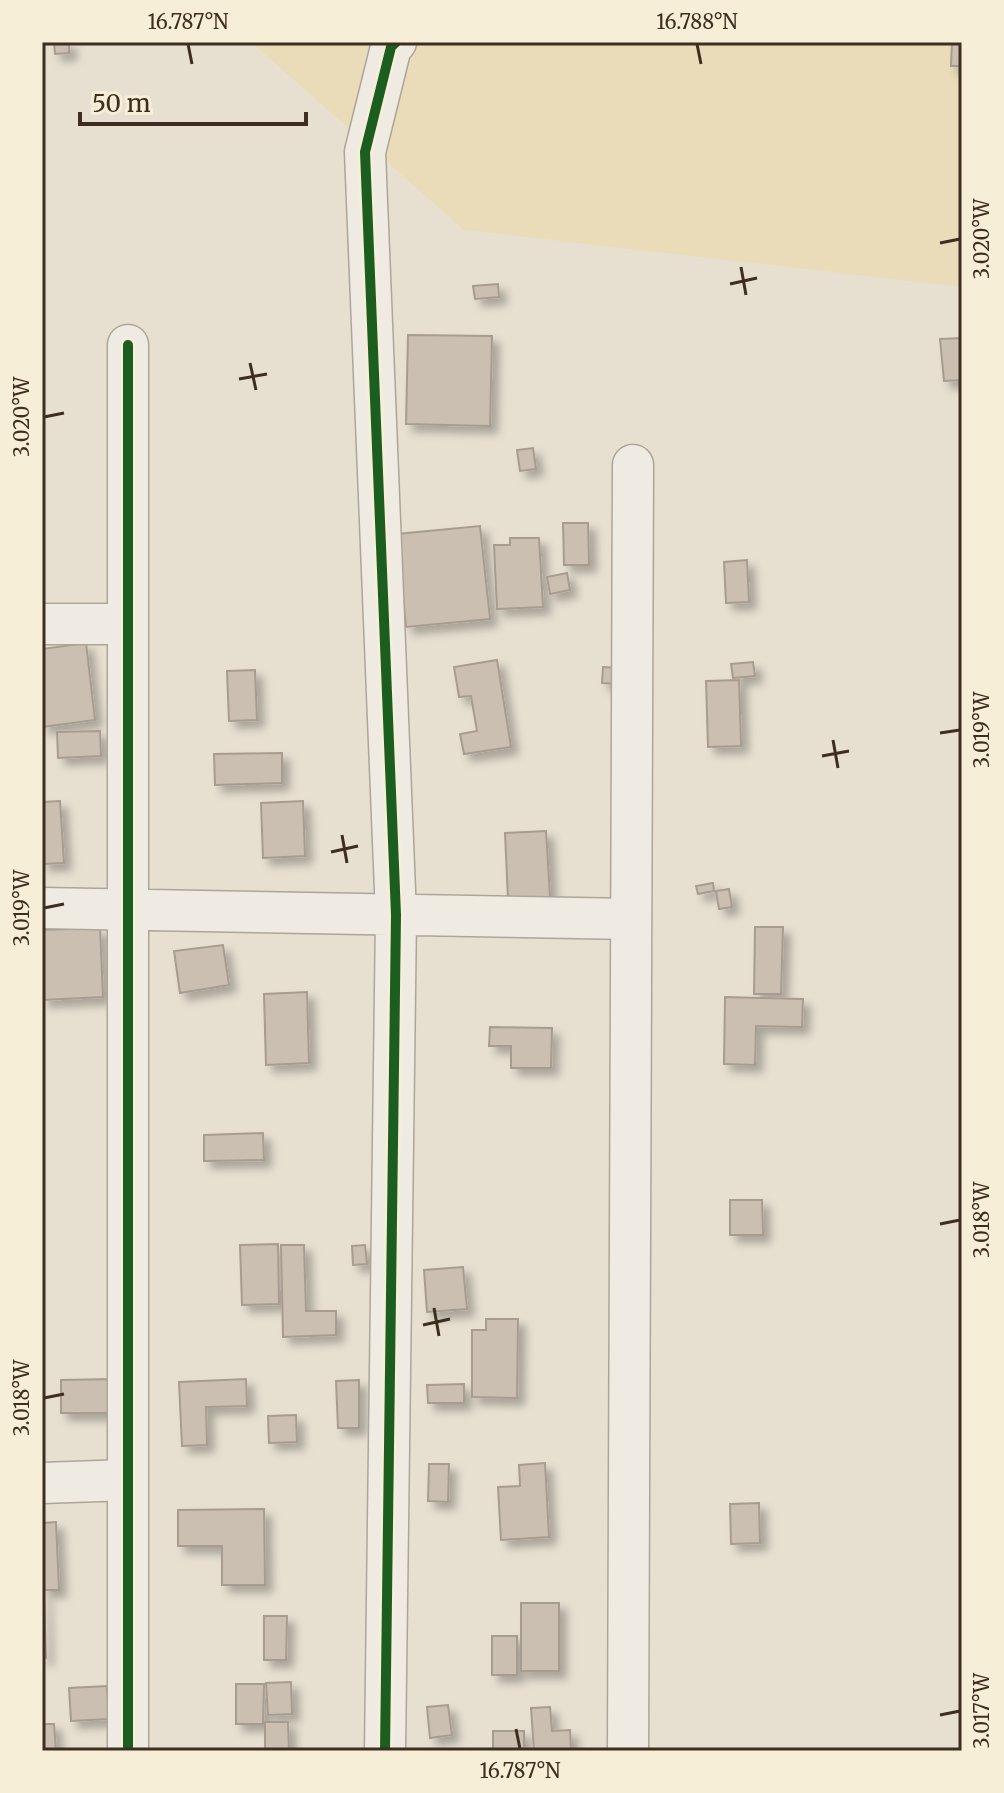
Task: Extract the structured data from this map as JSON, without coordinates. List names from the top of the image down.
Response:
{
  "scale_bar": "50 m",
  "coordinates": [
    "16.787°N",
    "16.788°N",
    "3.020°W",
    "3.019°W",
    "3.018°W",
    "3.017°W"
  ]
}
